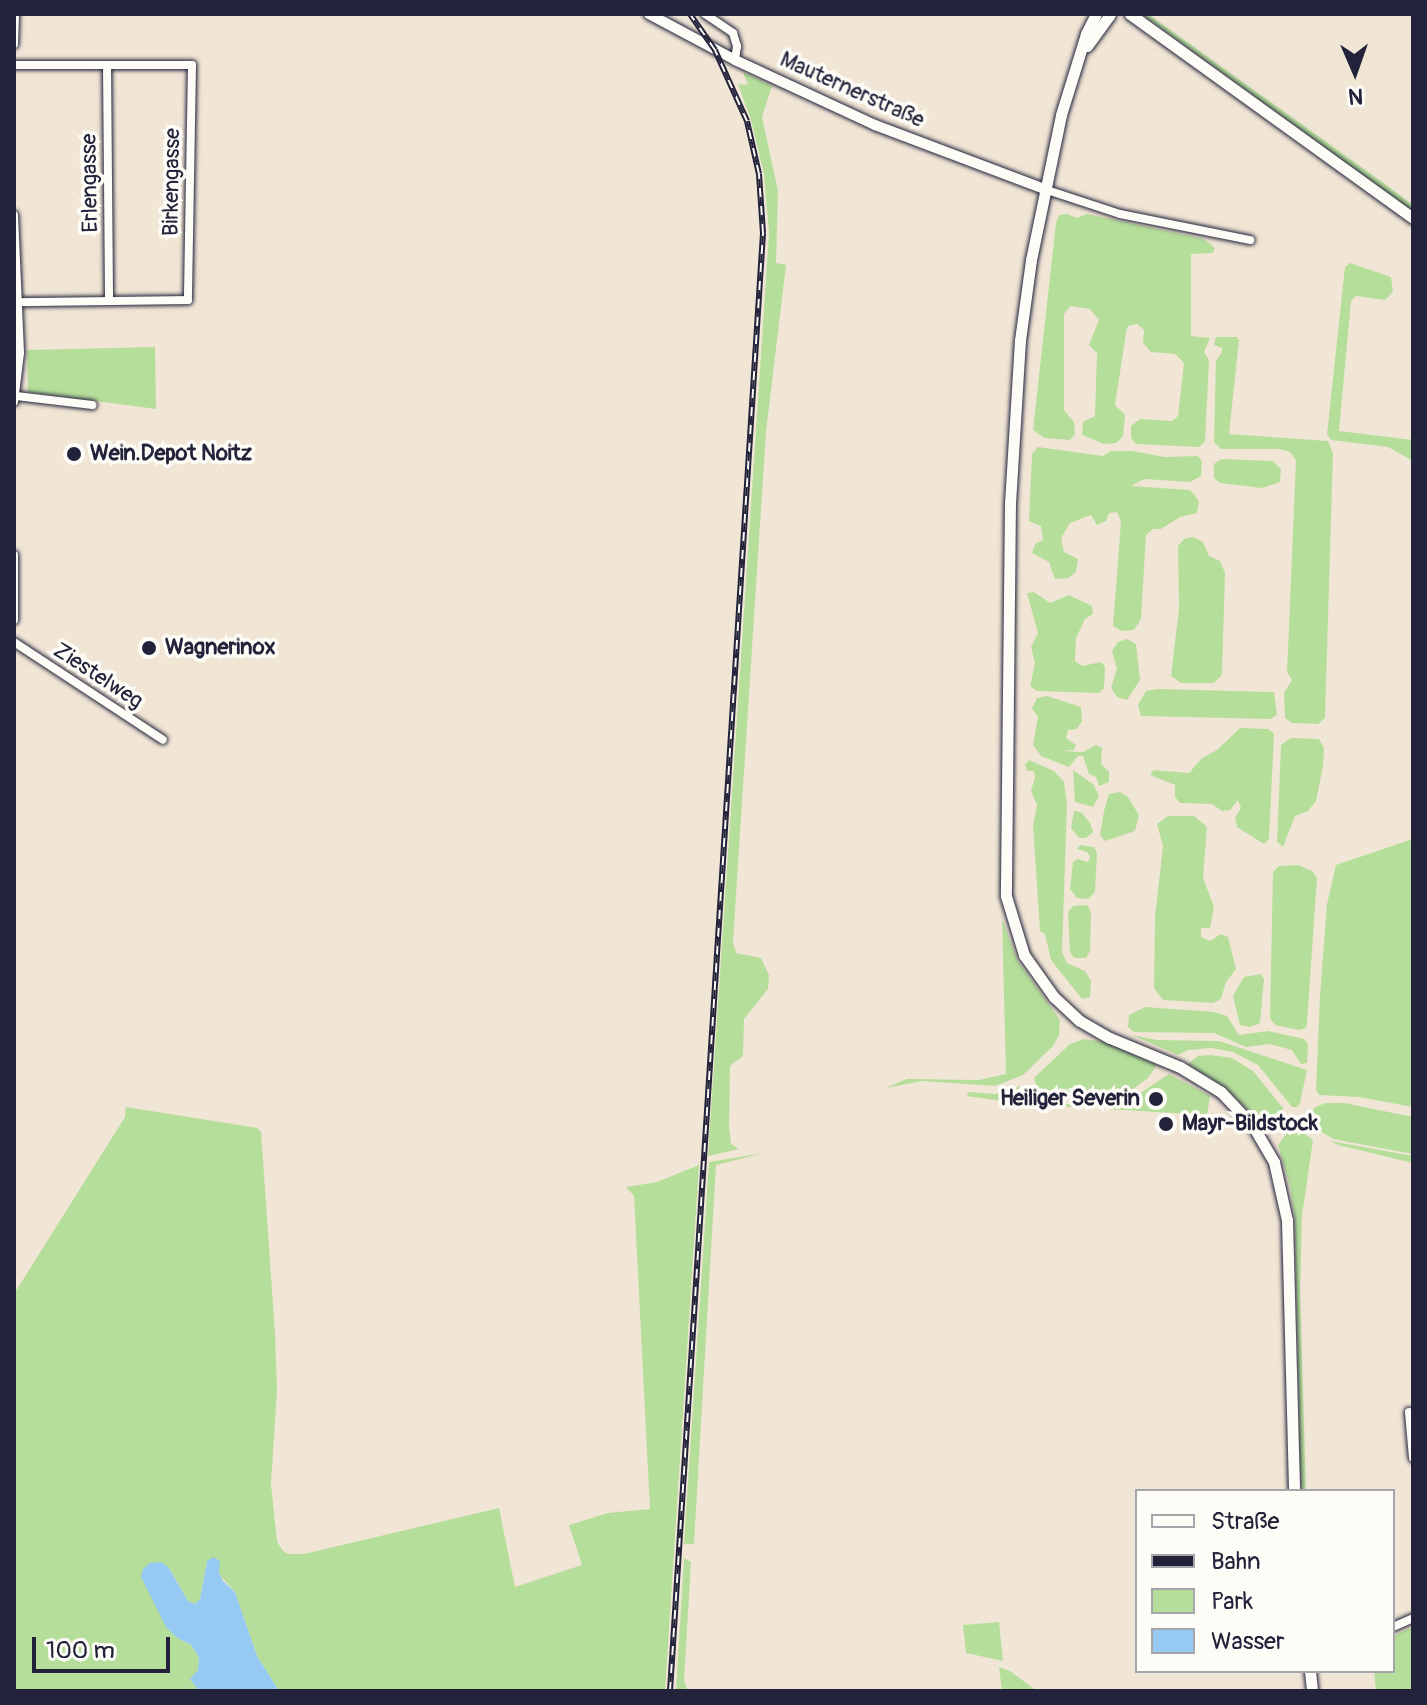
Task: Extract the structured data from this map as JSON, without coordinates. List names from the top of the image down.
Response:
{
  "streets": {
    "street": [
      "Mauternerstraße",
      "Birkengasse",
      "Erlengasse",
      "Ziestelweg"
    ]
  },
  "crossings": [
    ["Birkengasse", "Erlengasse"]
  ],
  "places": [
    "Wein.Depot Noitz",
    "Wagnerinox",
    "Heiliger Severin",
    "Mayr-Bildstock"
  ],
  "legend": [
    "Straße",
    "Bahn",
    "Park",
    "Wasser"
  ],
  "scale_bar": "100 m",
  "north": "bottom"
}
